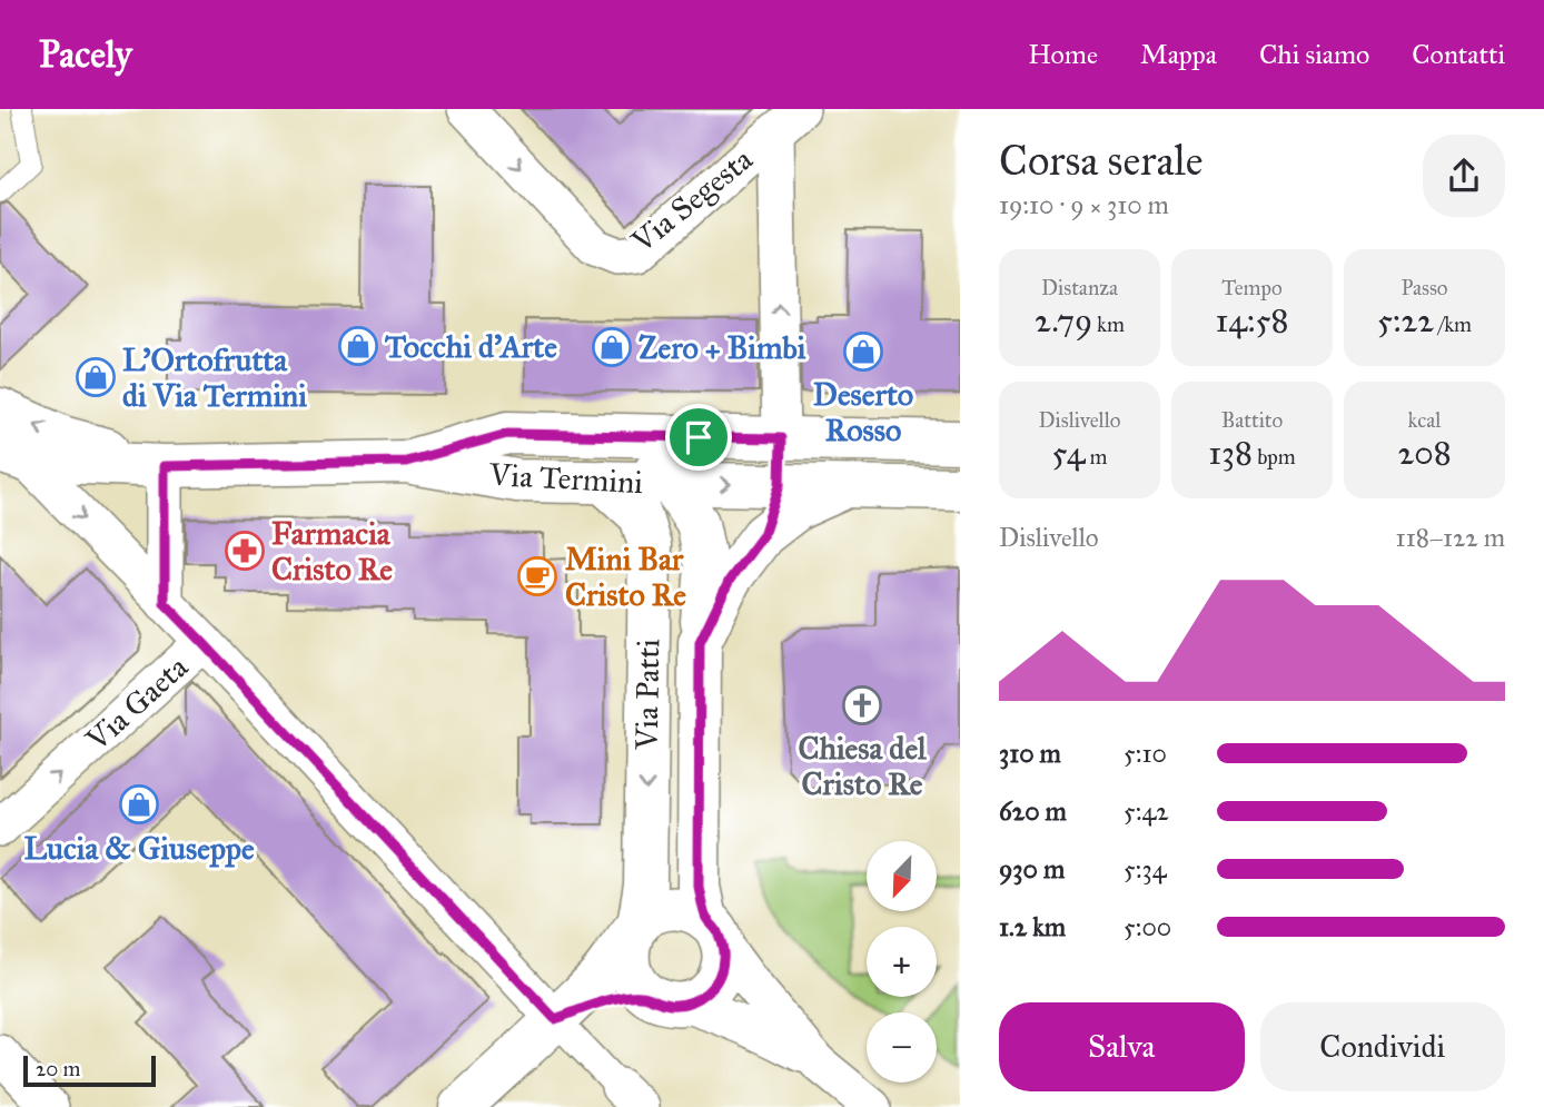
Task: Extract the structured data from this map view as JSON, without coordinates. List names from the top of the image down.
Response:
{
  "streets": {
    "street": [
      "Via Segesta",
      "Via Termini",
      "Via Patti",
      "Via Gaeta"
    ]
  },
  "crossings": [
    ["Via Termini", "Via Patti"]
  ],
  "places": {
    "shop": [
      "Tocchi d'Arte",
      "Zero + Bimbi",
      "Deserto Rosso",
      "L'Ortofrutta di Via Termini",
      "Lucia & Giuseppe"
    ],
    "pharmacy": ["Farmacia Cristo Re"],
    "cafe": ["Mini Bar Cristo Re"],
    "church": ["Chiesa del Cristo Re"]
  },
  "scale_bar": "20 m",
  "north": "bottom left",
  "page": {
    "header": "Pacely",
    "nav": [
      "Home",
      "Mappa",
      "Chi siamo",
      "Contatti"
    ],
    "heading": ["Corsa serale", "19:10 · 9 × 310 m"],
    "stats": [
      ["Distanza", "2.79 km"],
      ["Tempo", "14:58"],
      ["Passo", "5:22 /km"],
      ["Dislivello", "54 m"],
      ["Battito", "138 bpm"],
      ["kcal", "208"]
    ],
    "chart": ["Dislivello", "118–122 m"],
    "list": [
      {
        "name": "310 m",
        "note": "5:10"
      },
      {
        "name": "620 m",
        "note": "5:42"
      },
      {
        "name": "930 m",
        "note": "5:34"
      },
      {
        "name": "1.2 km",
        "note": "5:00"
      }
    ],
    "map_buttons": ["+", "−"],
    "buttons": ["Salva", "Condividi"],
    "scale": "20 m"
  }
}
